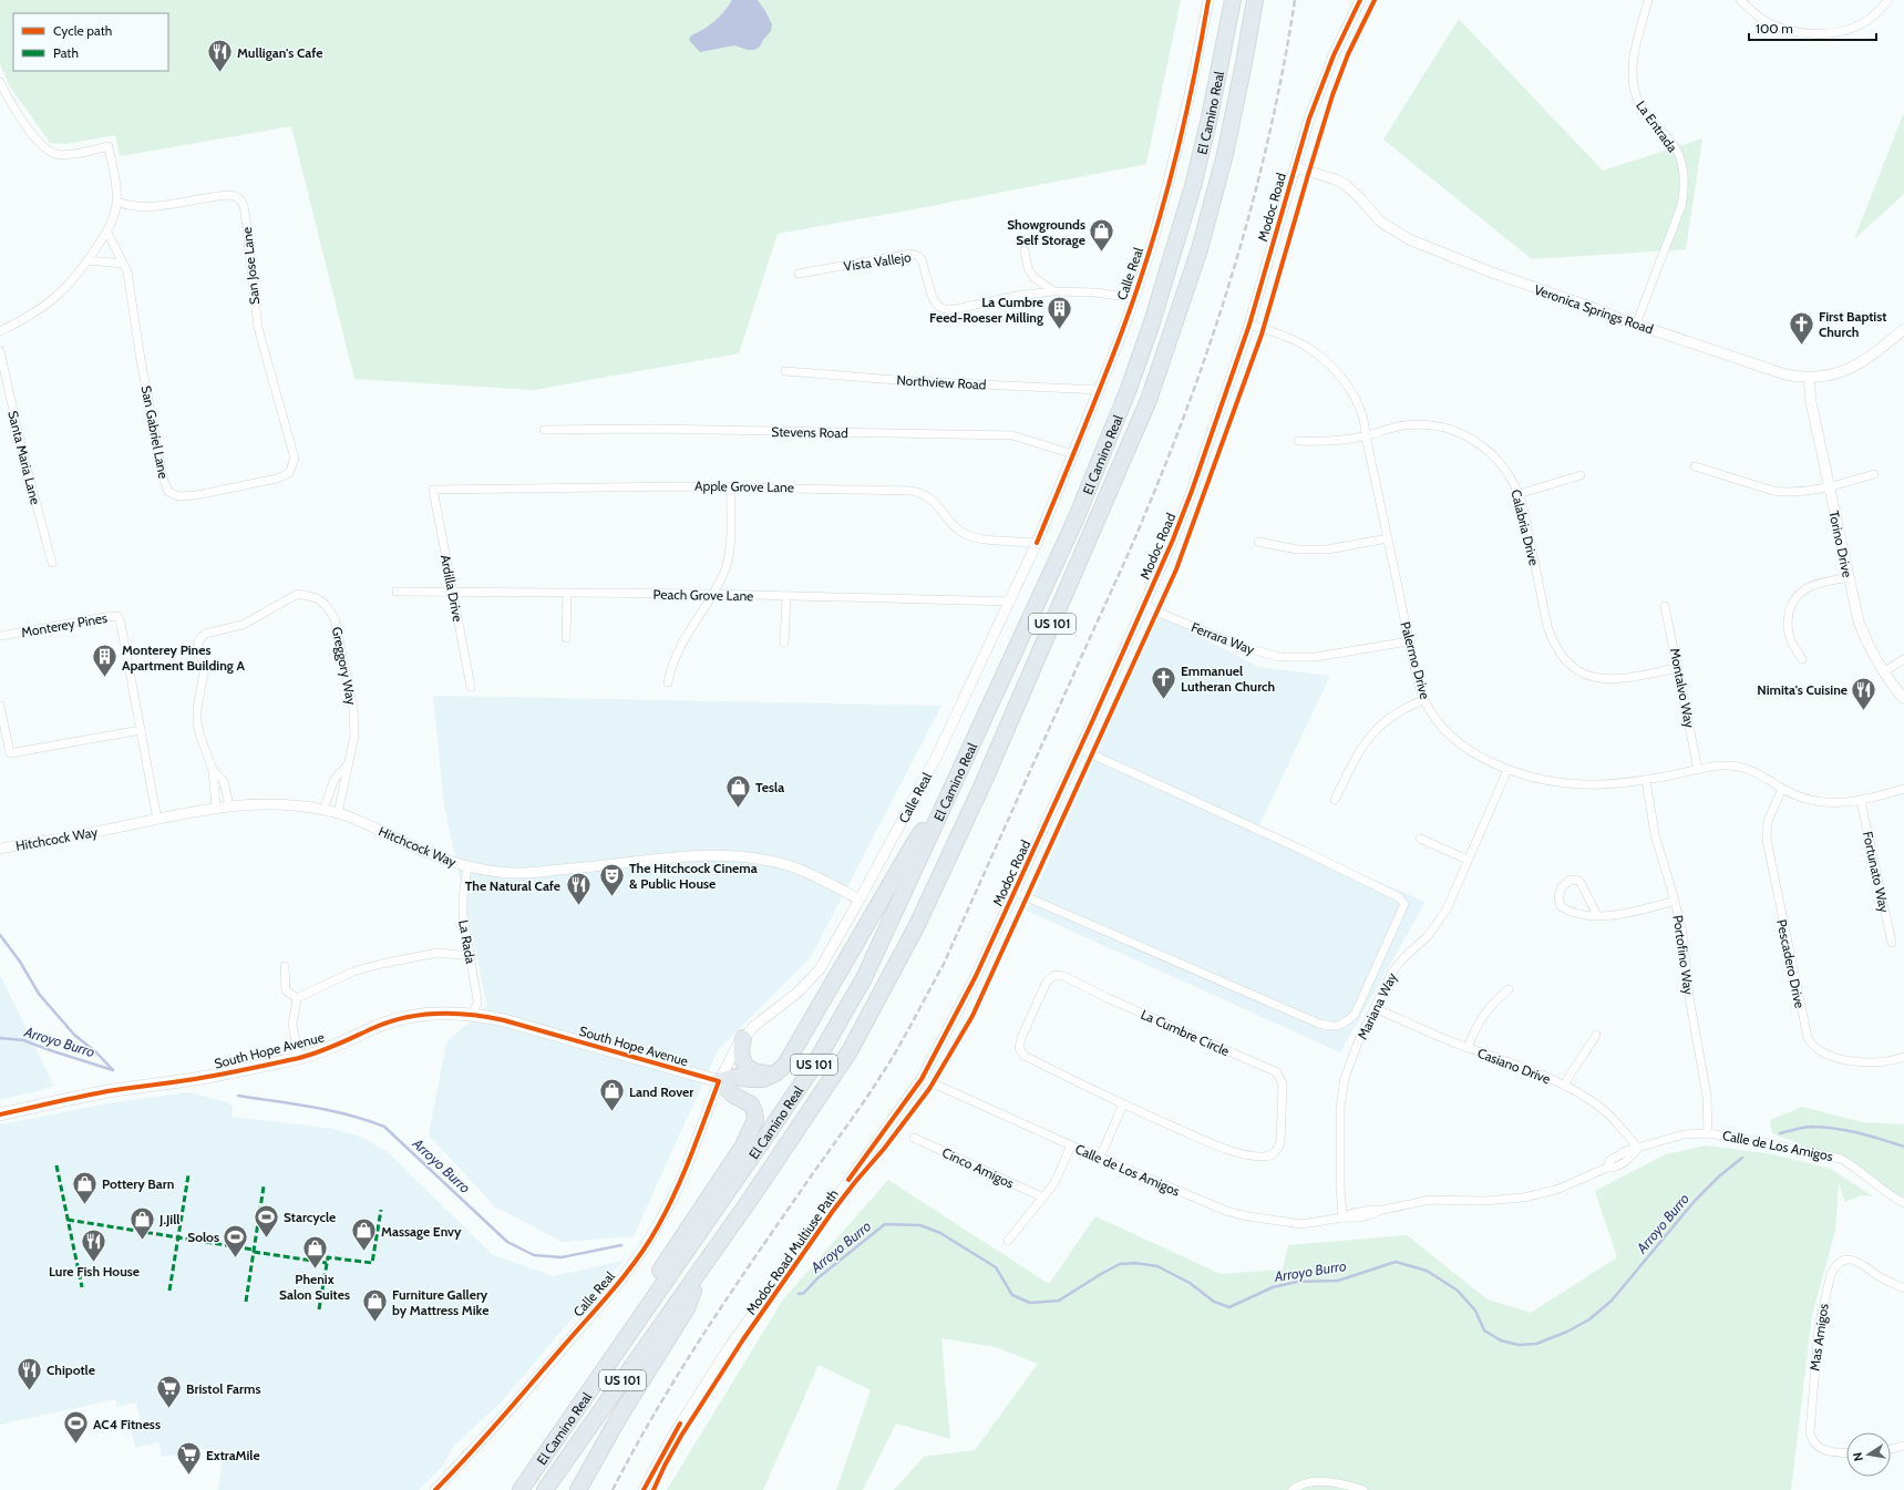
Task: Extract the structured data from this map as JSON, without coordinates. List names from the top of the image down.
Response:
{
  "streets": {
    "highway": ["El Camino Real", "US 101"],
    "main road": ["South Hope Avenue"],
    "street": [
      "La Entrada",
      "Modoc Road",
      "Vista Vallejo",
      "San Jose Lane",
      "Calle Real",
      "Veronica Springs Road",
      "Northview Road",
      "San Gabriel Lane",
      "Stevens Road",
      "Santa Maria Lane",
      "Apple Grove Lane",
      "Calabria Drive",
      "Torino Drive",
      "Ardilla Drive",
      "Peach Grove Lane",
      "Monterey Pines",
      "Ferrara Way",
      "Palermo Drive",
      "Greggory Way",
      "Montalvo Way",
      "Hitchcock Way",
      "Fortunato Way",
      "La Rada",
      "Portofino Way",
      "Pescadero Drive",
      "Mariana Way",
      "La Cumbre Circle",
      "Casiano Drive",
      "Calle de Los Amigos",
      "Cinco Amigos",
      "Mas Amigos"
    ],
    "cycle path": ["Modoc Road Multiuse Path"]
  },
  "crossings": [
    ["La Entrada", "Veronica Springs Road"],
    ["Modoc Road", "Veronica Springs Road"],
    ["Modoc Road", "Ferrara Way"],
    ["Modoc Road", "Palermo Drive"],
    ["Modoc Road", "Calle de Los Amigos"],
    ["Vista Vallejo", "Calle Real"],
    ["San Jose Lane", "San Gabriel Lane"],
    ["Calle Real", "Northview Road"],
    ["Calle Real", "Stevens Road"],
    ["Calle Real", "Apple Grove Lane"],
    ["Calle Real", "Peach Grove Lane"],
    ["Calle Real", "Hitchcock Way"],
    ["Calle Real", "South Hope Avenue"],
    ["Veronica Springs Road", "Torino Drive"],
    ["Apple Grove Lane", "Ardilla Drive"],
    ["Calabria Drive", "Palermo Drive"],
    ["Calabria Drive", "Montalvo Way"],
    ["Ardilla Drive", "Peach Grove Lane"],
    ["Ferrara Way", "Palermo Drive"],
    ["Palermo Drive", "Montalvo Way"],
    ["Palermo Drive", "Fortunato Way"],
    ["Palermo Drive", "Portofino Way"],
    ["Palermo Drive", "Pescadero Drive"],
    ["Palermo Drive", "Mariana Way"],
    ["Greggory Way", "Hitchcock Way"],
    ["Hitchcock Way", "La Rada"],
    ["La Rada", "South Hope Avenue"],
    ["Portofino Way", "Calle de Los Amigos"],
    ["Mariana Way", "Casiano Drive"],
    ["Mariana Way", "Calle de Los Amigos"],
    ["Casiano Drive", "Calle de Los Amigos"]
  ],
  "water": ["Arroyo Burro"],
  "places": {
    "restaurant": [
      "Mulligan's Cafe",
      "Nimita's Cuisine",
      "The Natural Cafe",
      "Lure Fish House",
      "Chipotle"
    ],
    "shop": [
      "Showgrounds Self Storage",
      "Tesla",
      "Land Rover",
      "Pottery Barn",
      "J.Jill",
      "Massage Envy",
      "Phenix Salon Suites",
      "Furniture Gallery by Mattress Mike"
    ],
    "building": ["La Cumbre Feed-Roeser Milling", "Monterey Pines Apartment Building A"],
    "church": ["First Baptist Church", "Emmanuel Lutheran Church"],
    "theatre": ["The Hitchcock Cinema & Public House"],
    "sports": ["Starcycle", "Solos", "AC4 Fitness"],
    "supermarket": ["Bristol Farms", "ExtraMile"]
  },
  "legend": ["Cycle path", "Path"],
  "scale_bar": "100 m",
  "north": "left"
}
